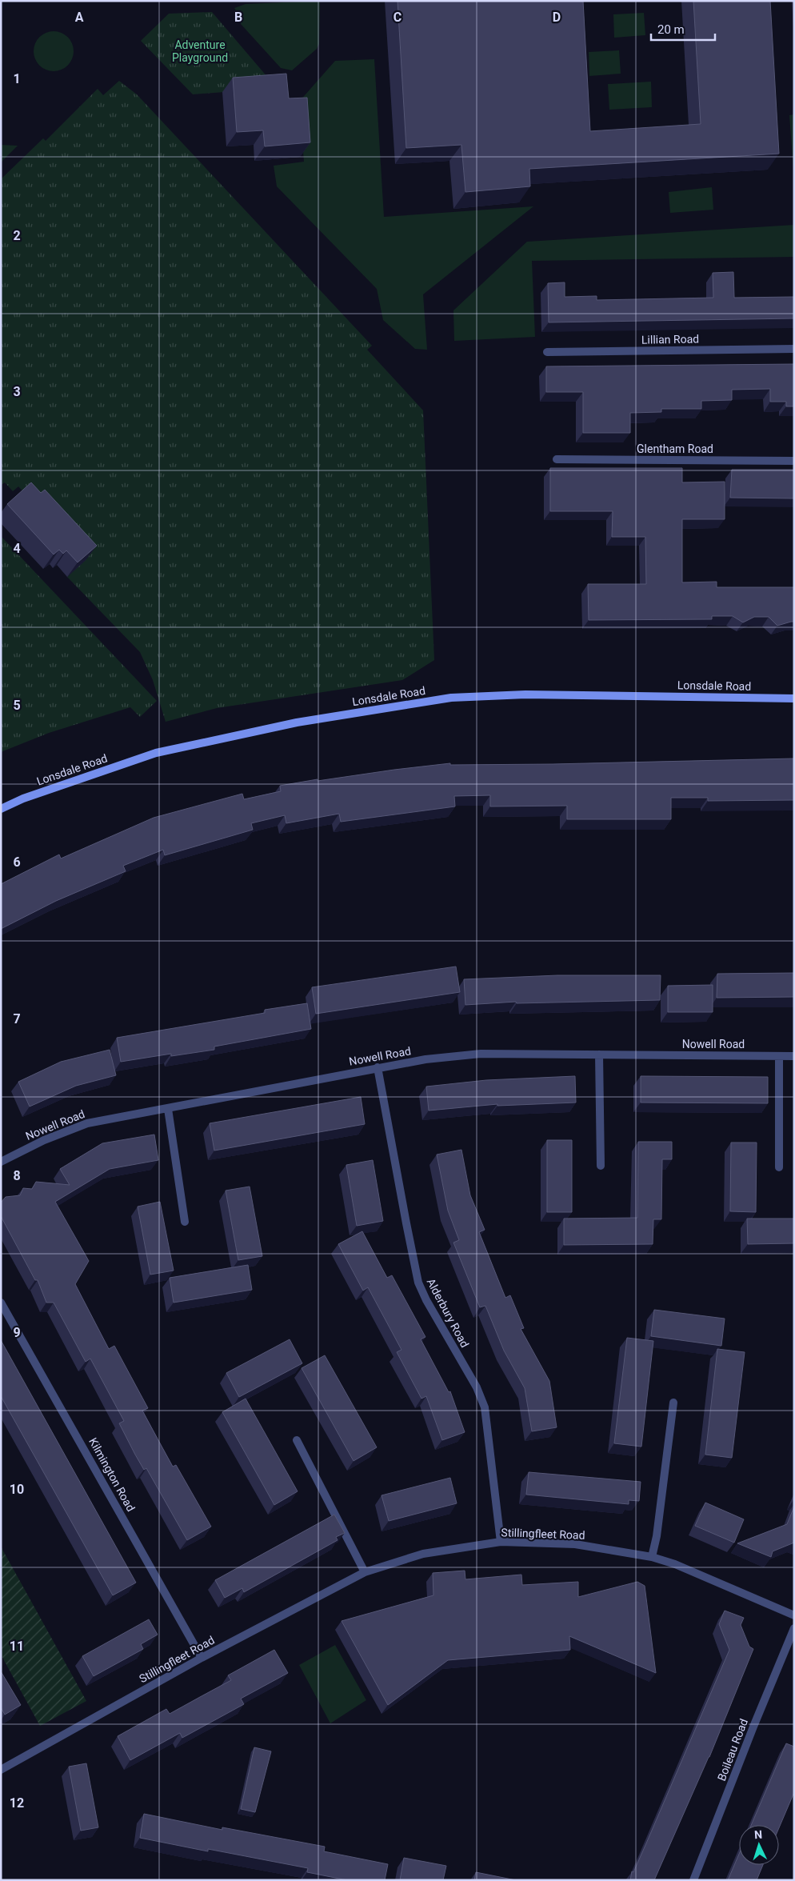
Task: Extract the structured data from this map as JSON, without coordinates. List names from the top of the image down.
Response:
{
  "streets": {
    "main road": ["Lonsdale Road"],
    "street": [
      "Lillian Road",
      "Glentham Road",
      "Nowell Road",
      "Alderbury Road",
      "Kilmington Road",
      "Stillingfleet Road",
      "Boileau Road"
    ]
  },
  "crossings": [
    ["Nowell Road", "Alderbury Road"],
    ["Alderbury Road", "Stillingfleet Road"],
    ["Kilmington Road", "Stillingfleet Road"]
  ],
  "parks": ["Adventure Playground"],
  "scale_bar": "20 m",
  "north": "top",
  "grid": {
    "columns": [
      "A",
      "B",
      "C",
      "D"
    ],
    "rows": [
      "1",
      "2",
      "3",
      "4",
      "5",
      "6",
      "7",
      "8",
      "9",
      "10",
      "11",
      "12"
    ]
  }
}
